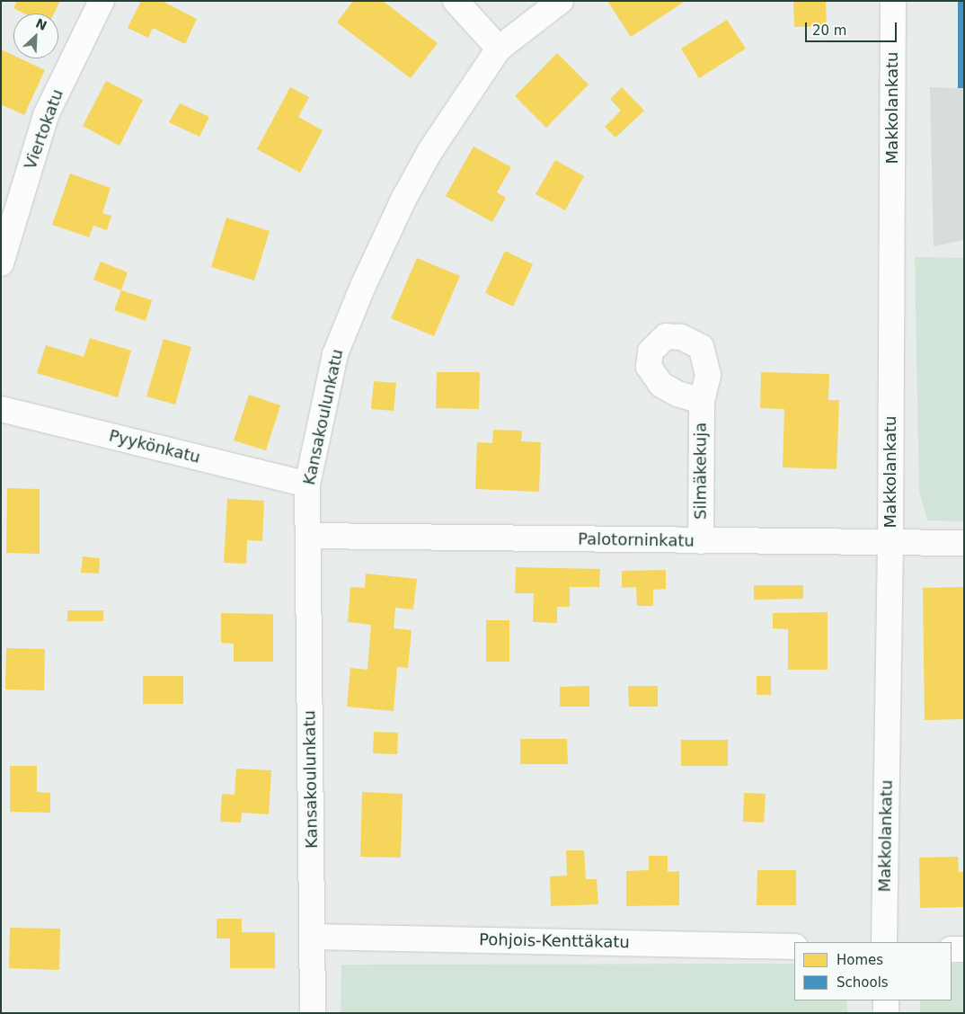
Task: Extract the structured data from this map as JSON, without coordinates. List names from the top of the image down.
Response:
{
  "streets": {
    "street": [
      "Makkolankatu",
      "Viertokatu",
      "Kansakoulunkatu",
      "Pyykönkatu",
      "Silmäkekuja",
      "Palotorninkatu",
      "Pohjois-Kenttäkatu"
    ]
  },
  "crossings": [
    ["Makkolankatu", "Palotorninkatu"],
    ["Kansakoulunkatu", "Pyykönkatu"],
    ["Kansakoulunkatu", "Palotorninkatu"],
    ["Kansakoulunkatu", "Pohjois-Kenttäkatu"],
    ["Silmäkekuja", "Palotorninkatu"]
  ],
  "legend": ["Homes", "Schools"],
  "scale_bar": "20 m",
  "north": "top right"
}
